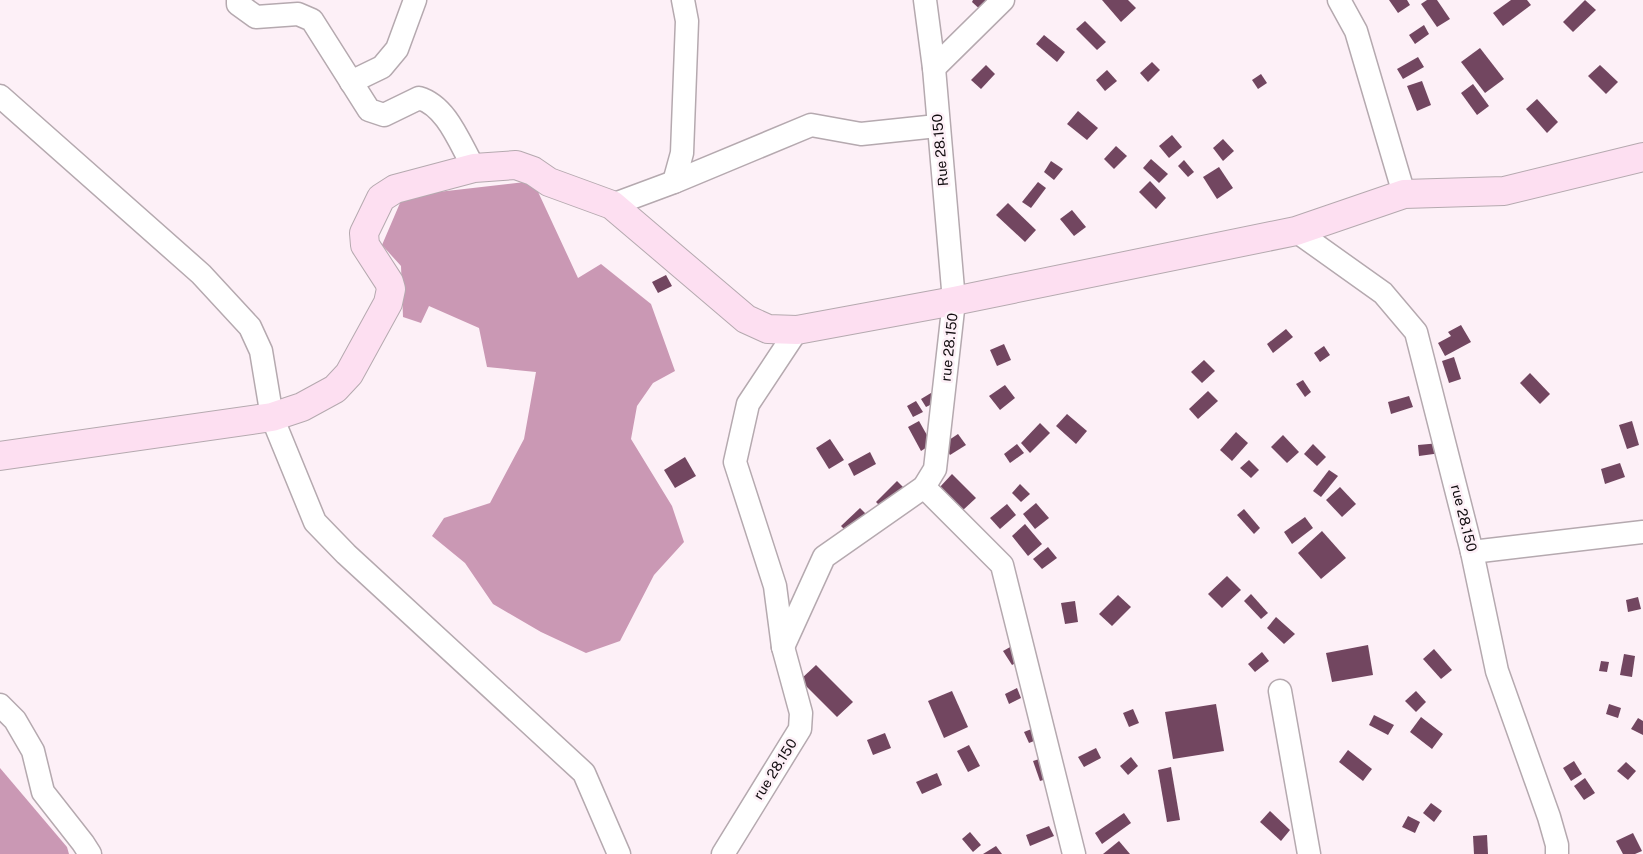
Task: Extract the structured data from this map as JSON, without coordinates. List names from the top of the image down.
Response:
{
  "streets": {
    "street": ["Rue 28.150", "rue 28.150"]
  },
  "crossings": [
    ["Rue 28.150", "rue 28.150"]
  ]
}
